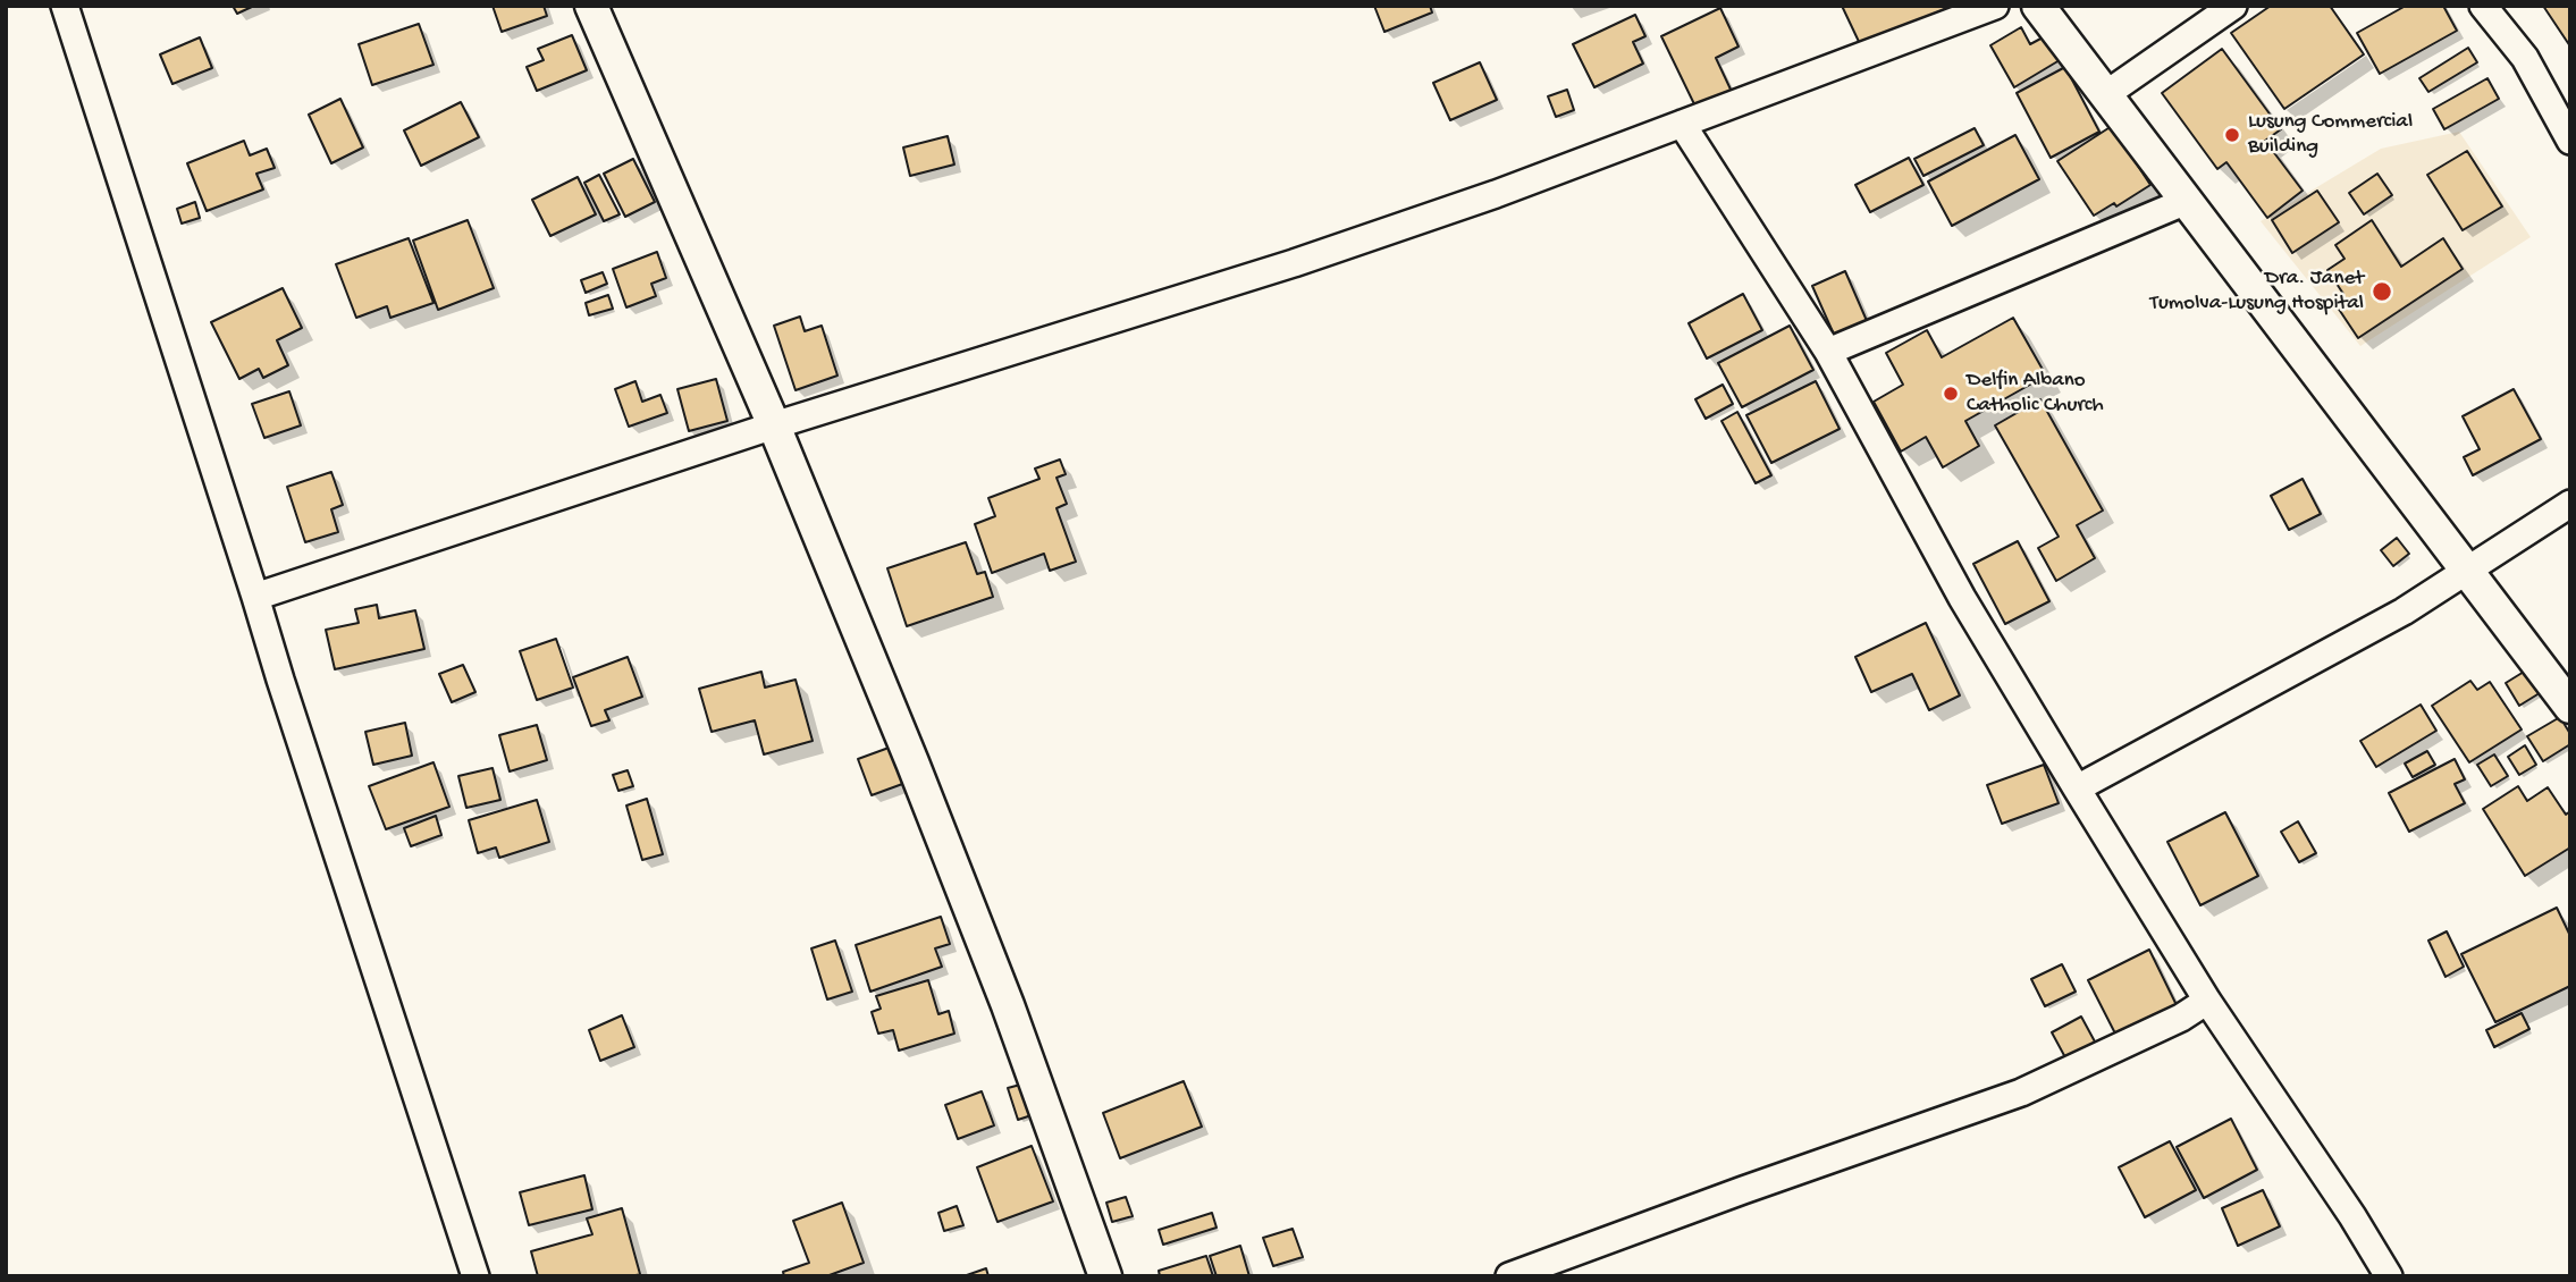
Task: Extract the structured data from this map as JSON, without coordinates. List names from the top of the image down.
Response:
{
  "places": ["Lusung Commercial Building", "Dra. Janet Tumolva-Lusung Hospital", "Delfin Albano Catholic Church"]
}
